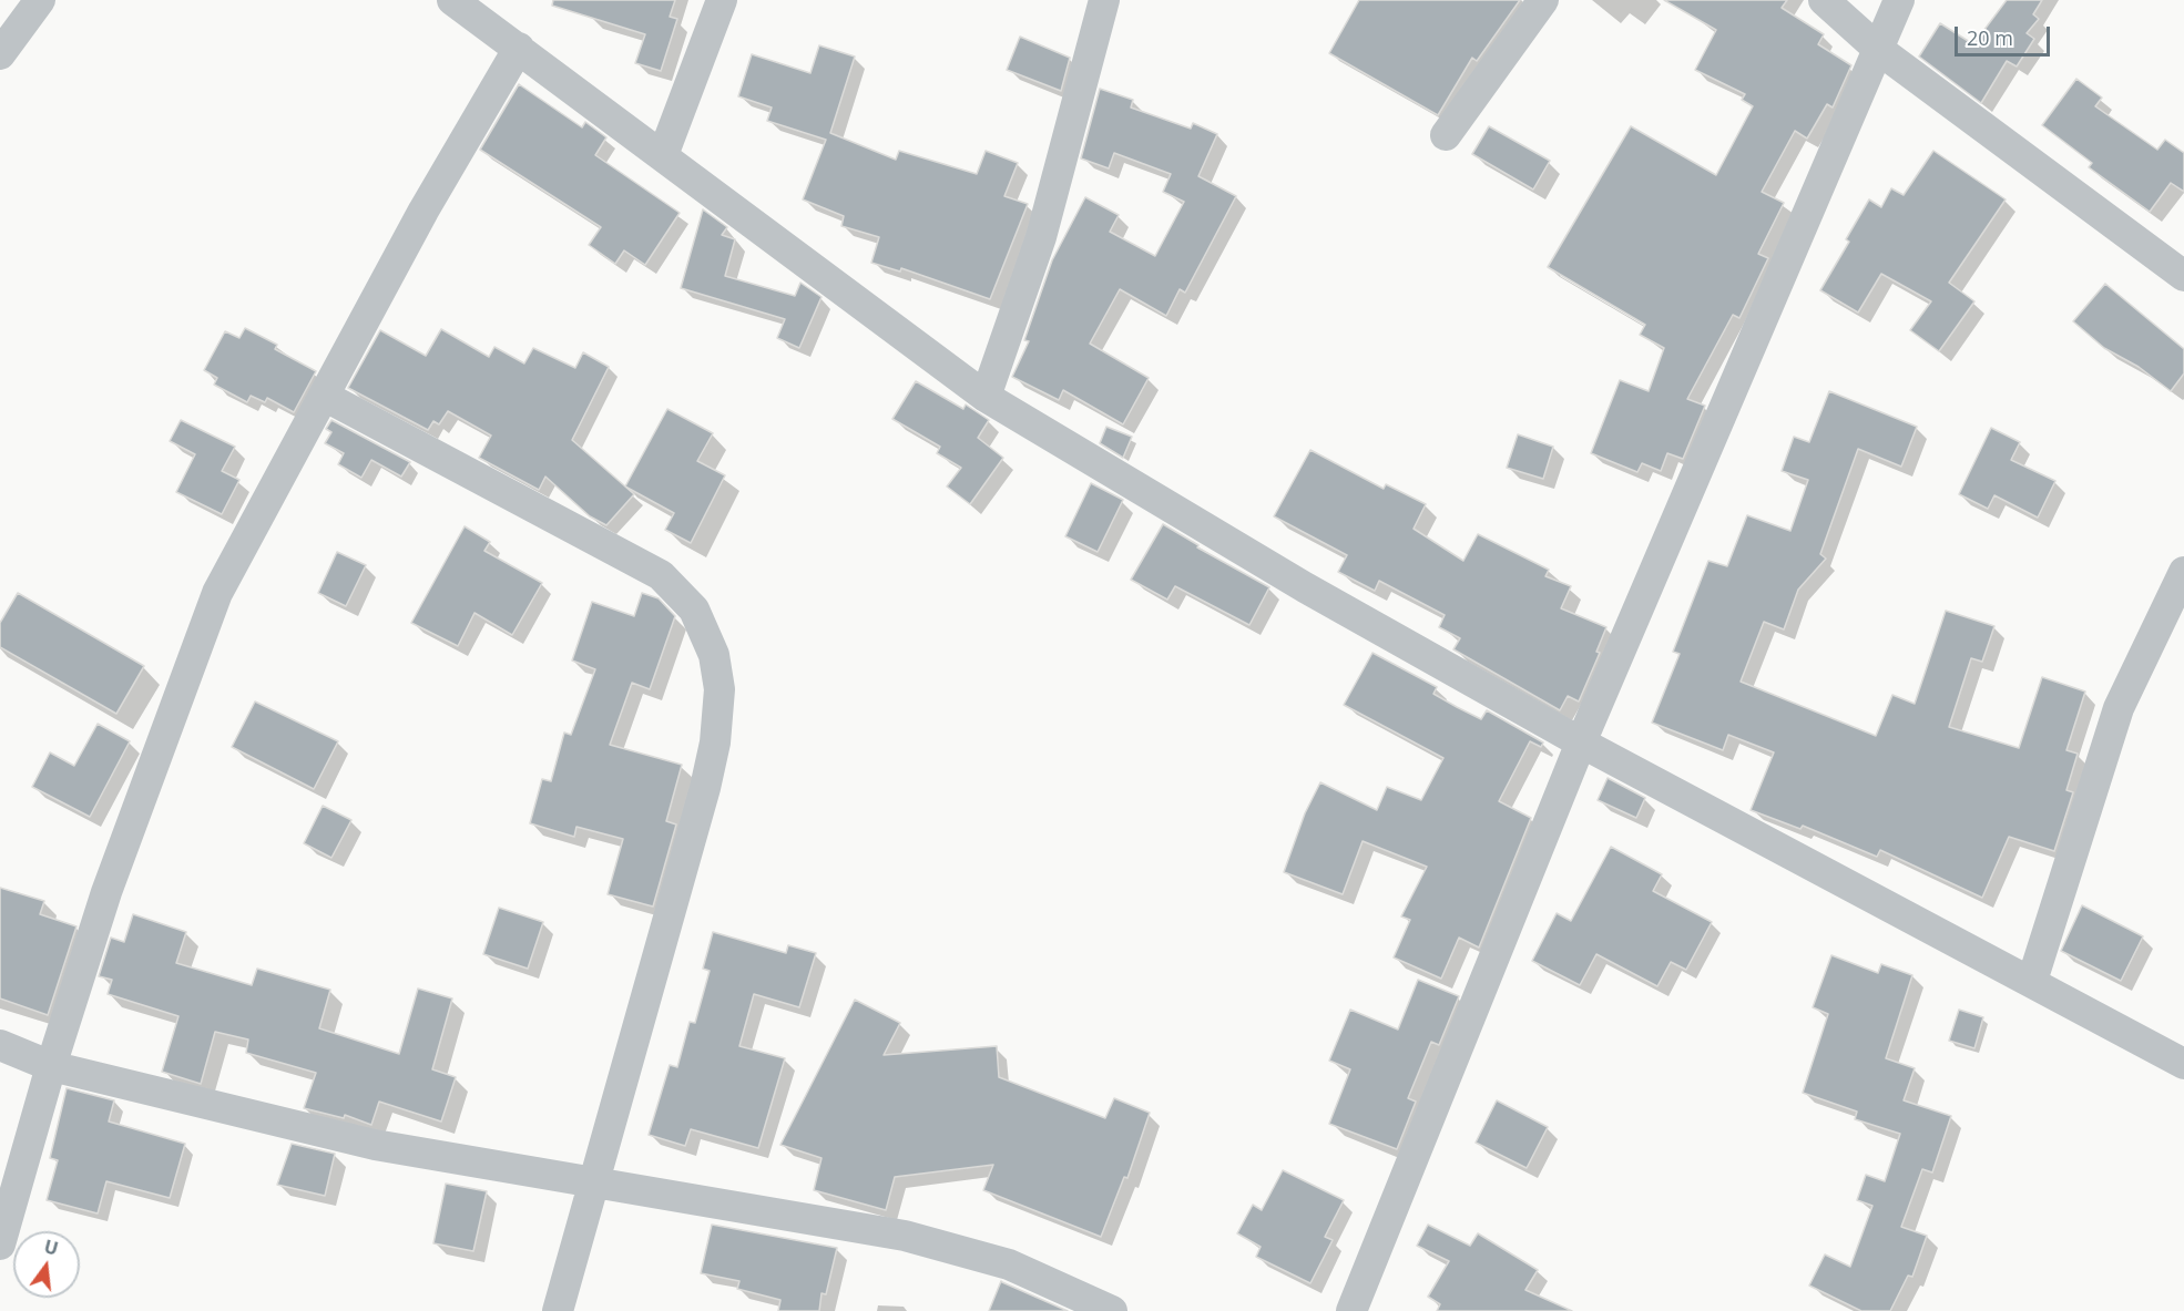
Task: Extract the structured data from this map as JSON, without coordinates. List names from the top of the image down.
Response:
{
  "scale_bar": "20 m",
  "north": "top"
}
